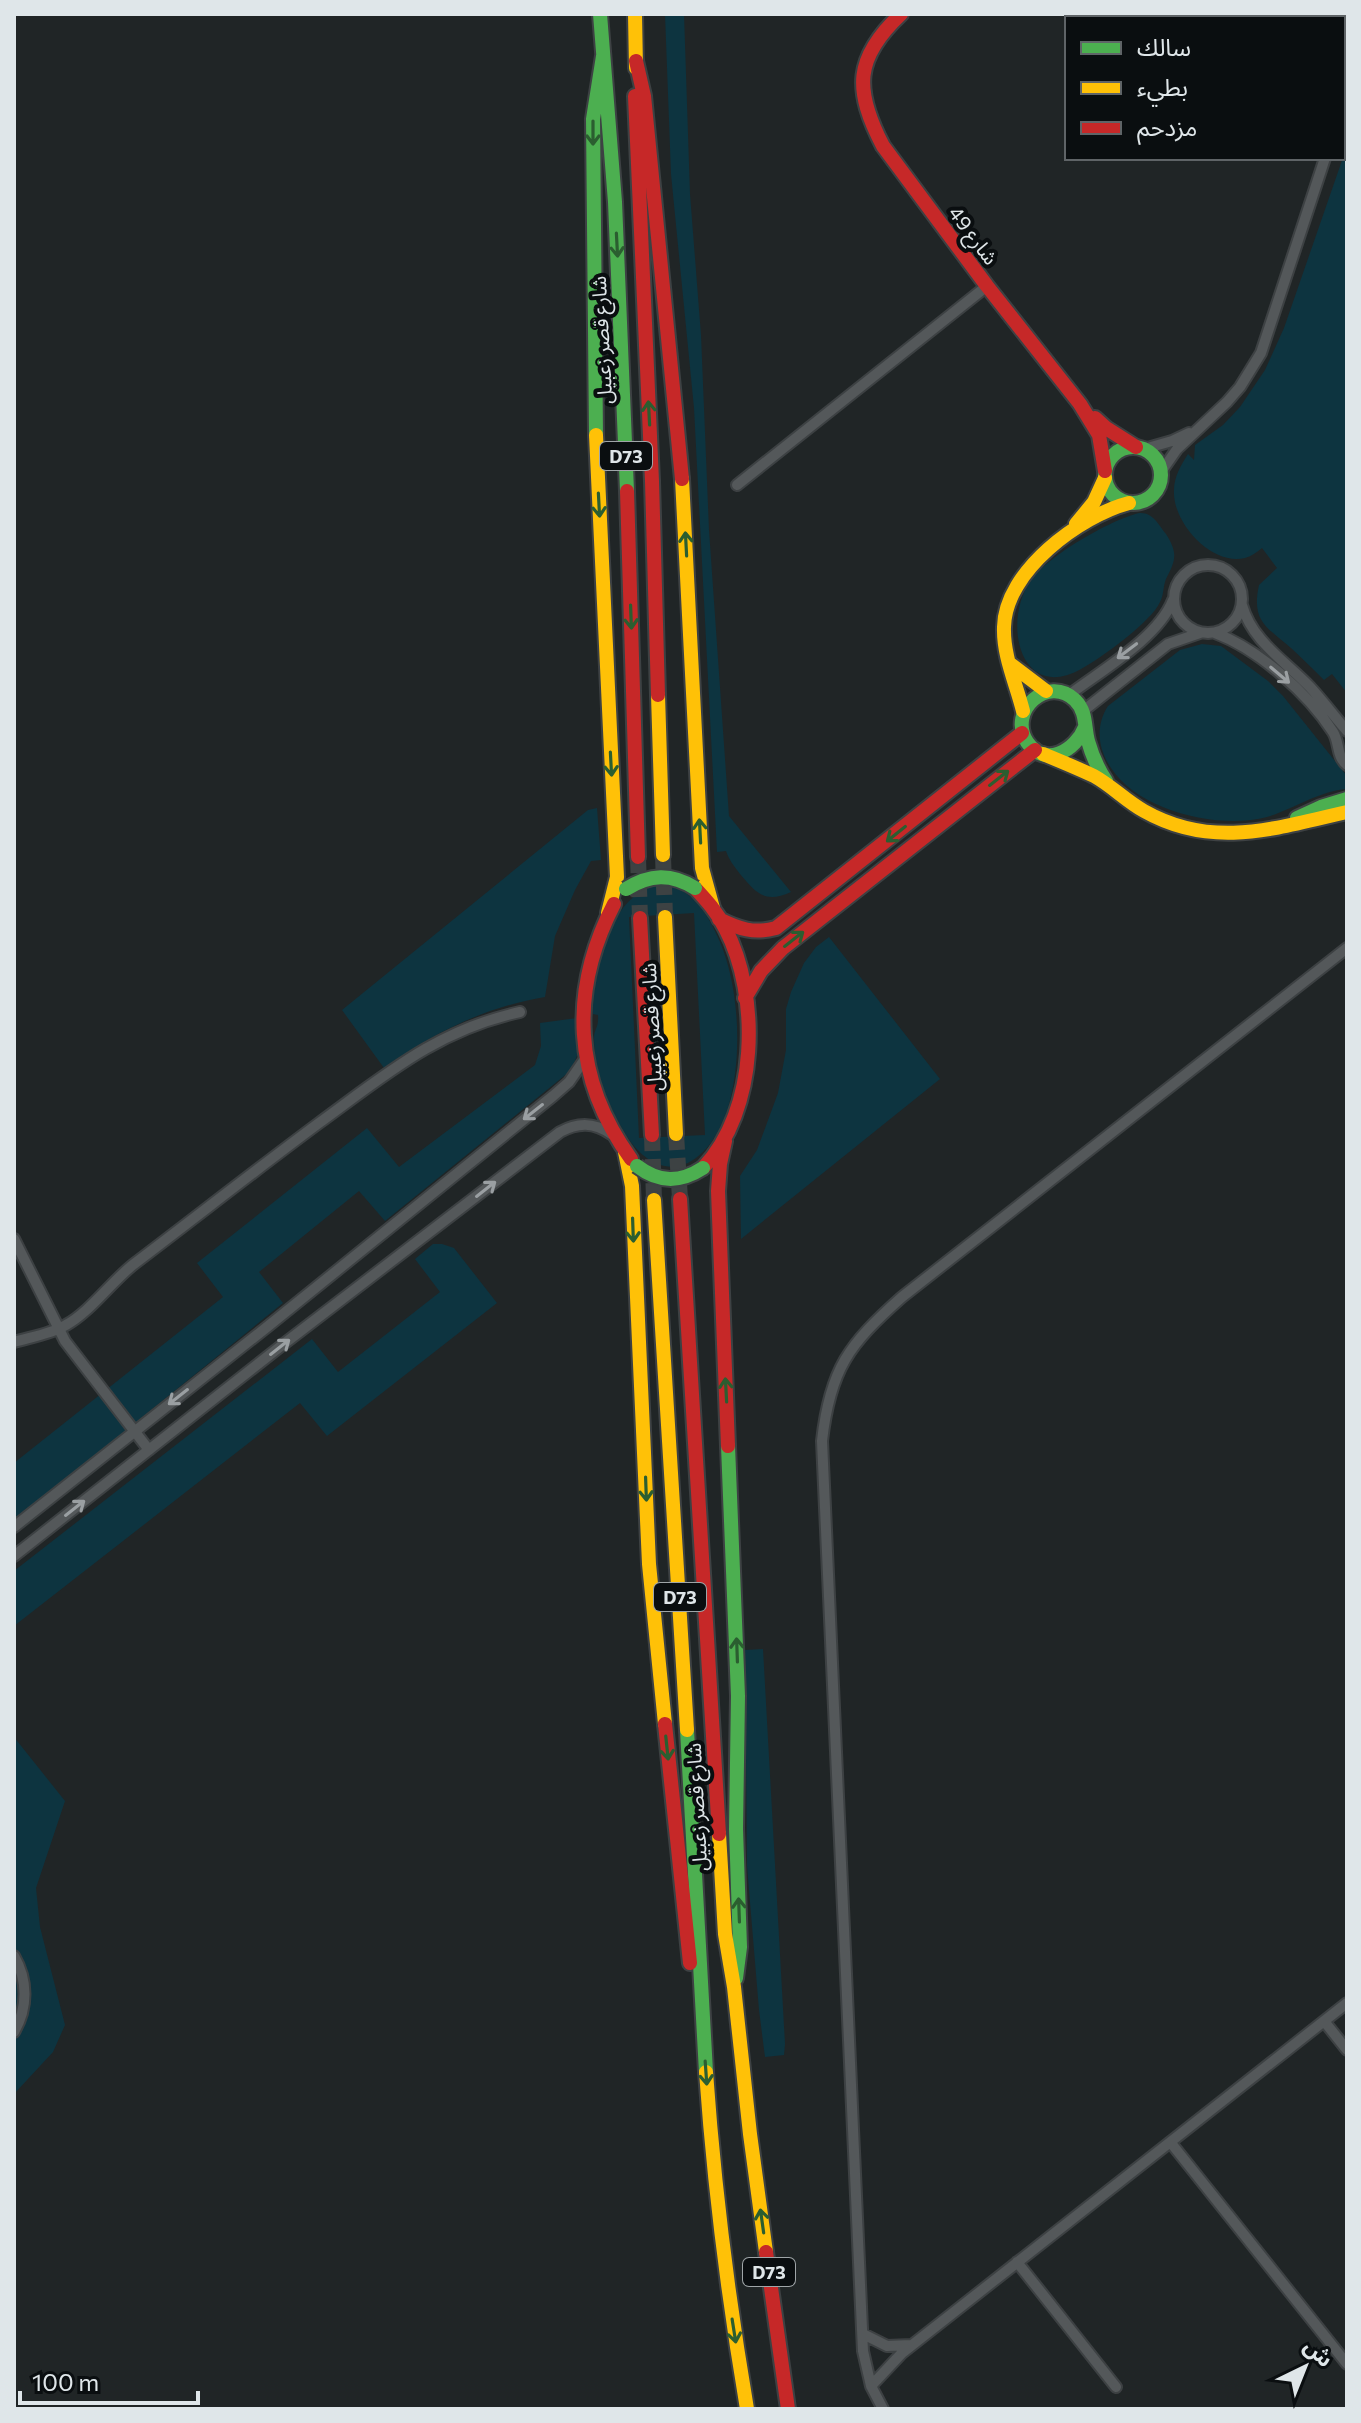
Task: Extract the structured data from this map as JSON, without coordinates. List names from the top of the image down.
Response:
{
  "streets": {
    "main road": ["شارع 49", "شارع قصر زعبيل", "D73"]
  },
  "legend": ["سالك", "بطيء", "مزدحم"],
  "scale_bar": "100 m",
  "north": "top right"
}
